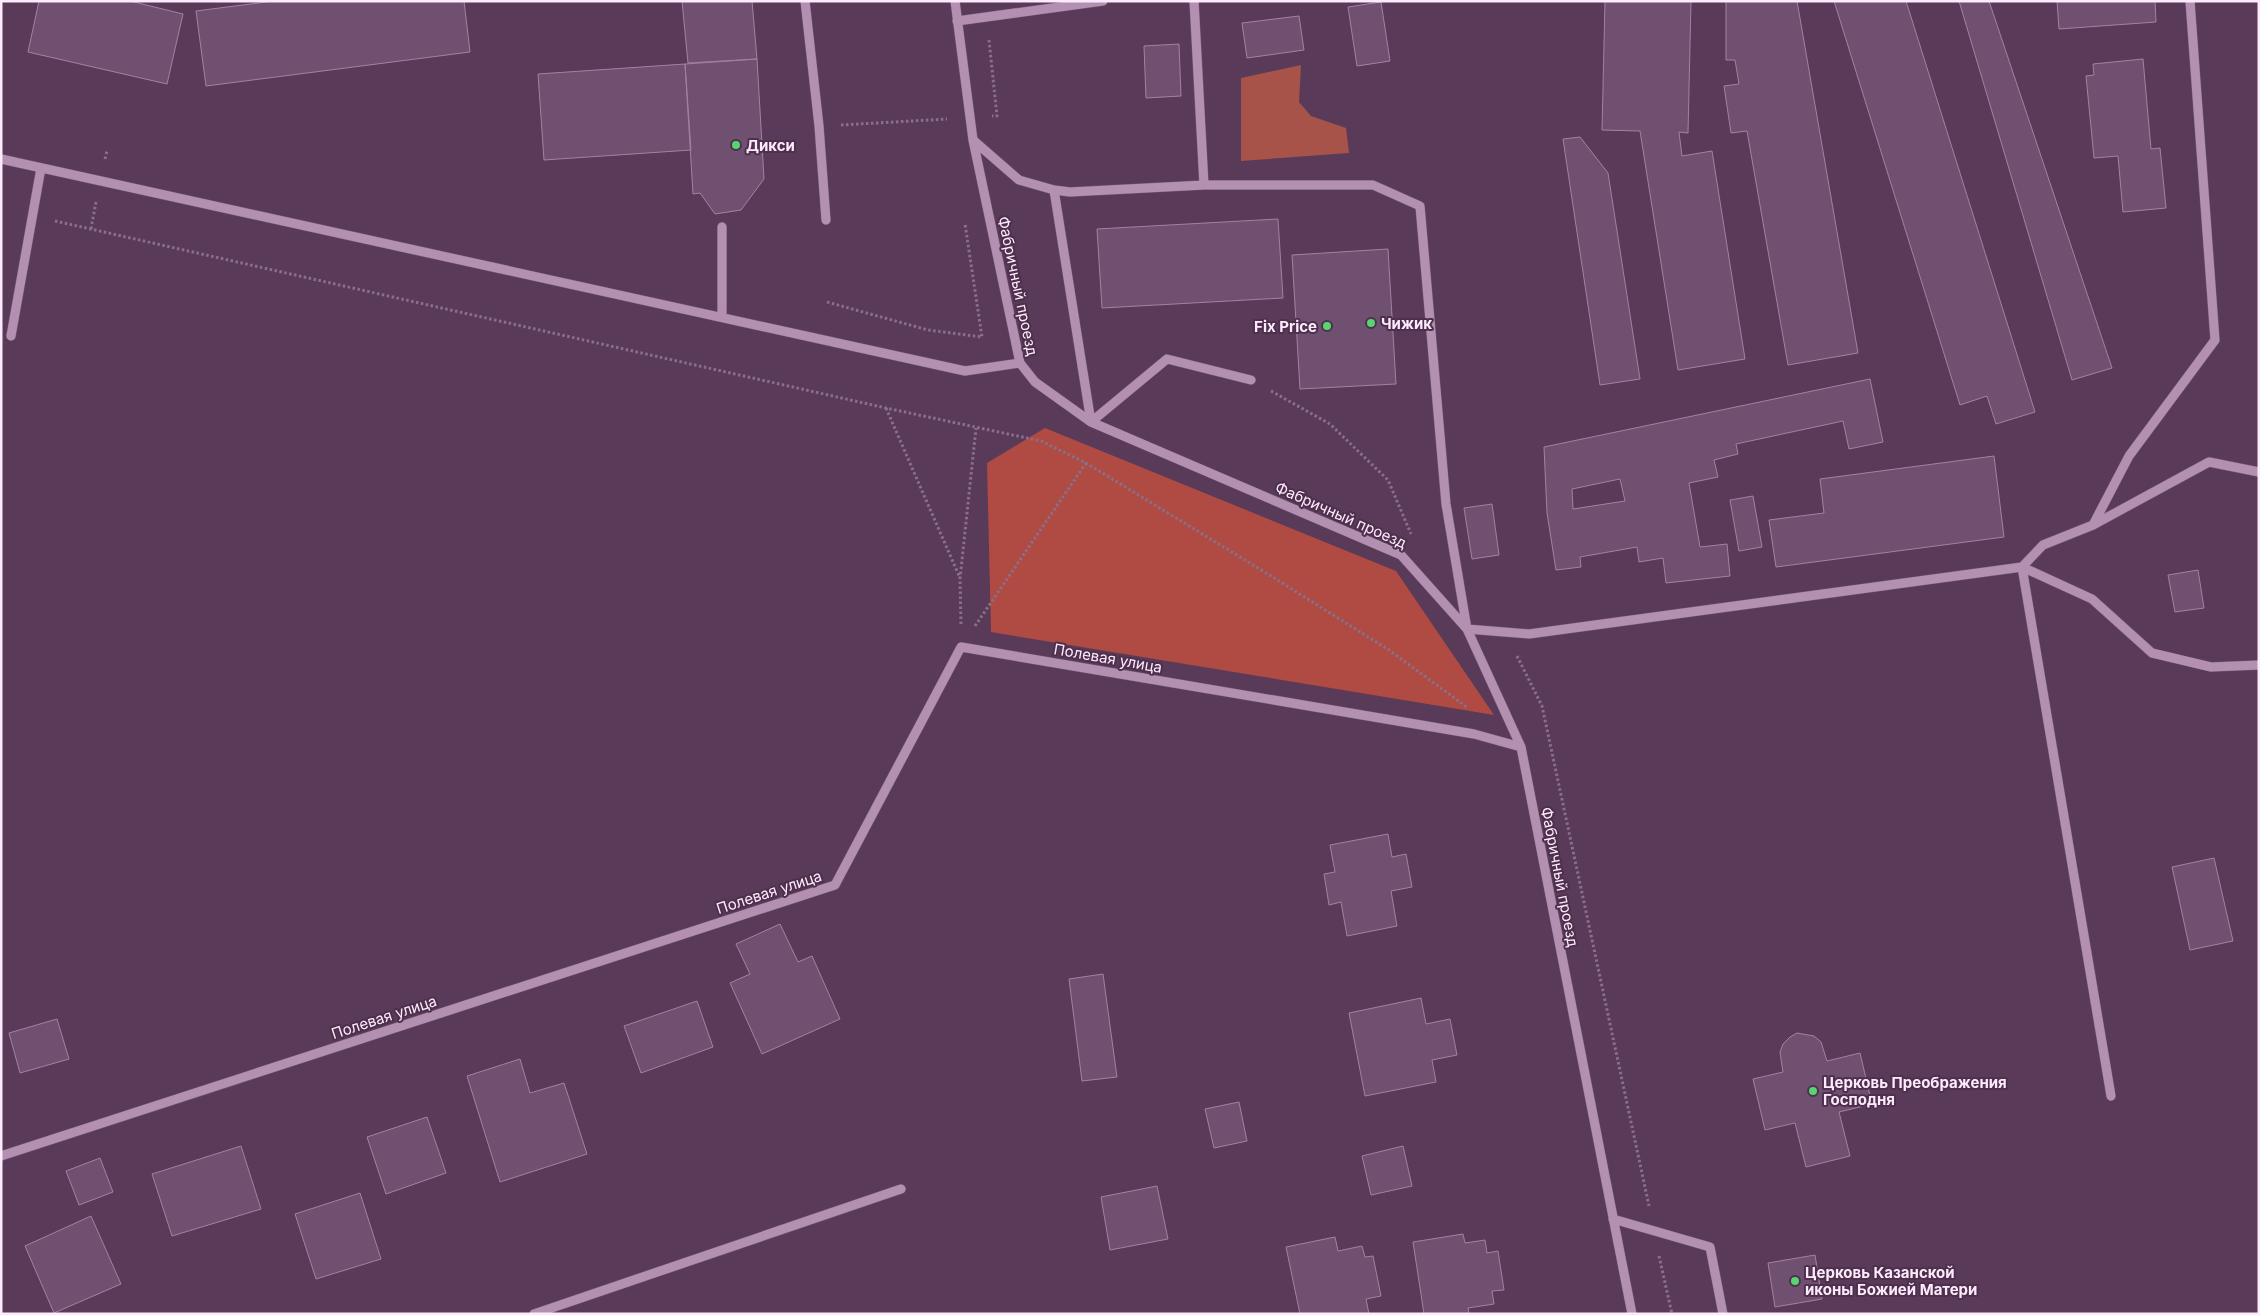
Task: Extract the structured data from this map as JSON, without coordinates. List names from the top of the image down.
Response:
{
  "streets": {
    "street": ["Фабричный проезд", "Полевая улица"]
  },
  "crossings": [
    ["Фабричный проезд", "Полевая улица"]
  ],
  "places": [
    "Дикси",
    "Чижик",
    "Fix Price",
    "Церковь Преображения Господня",
    "Церковь Казанской иконы Божией Матери"
  ]
}
